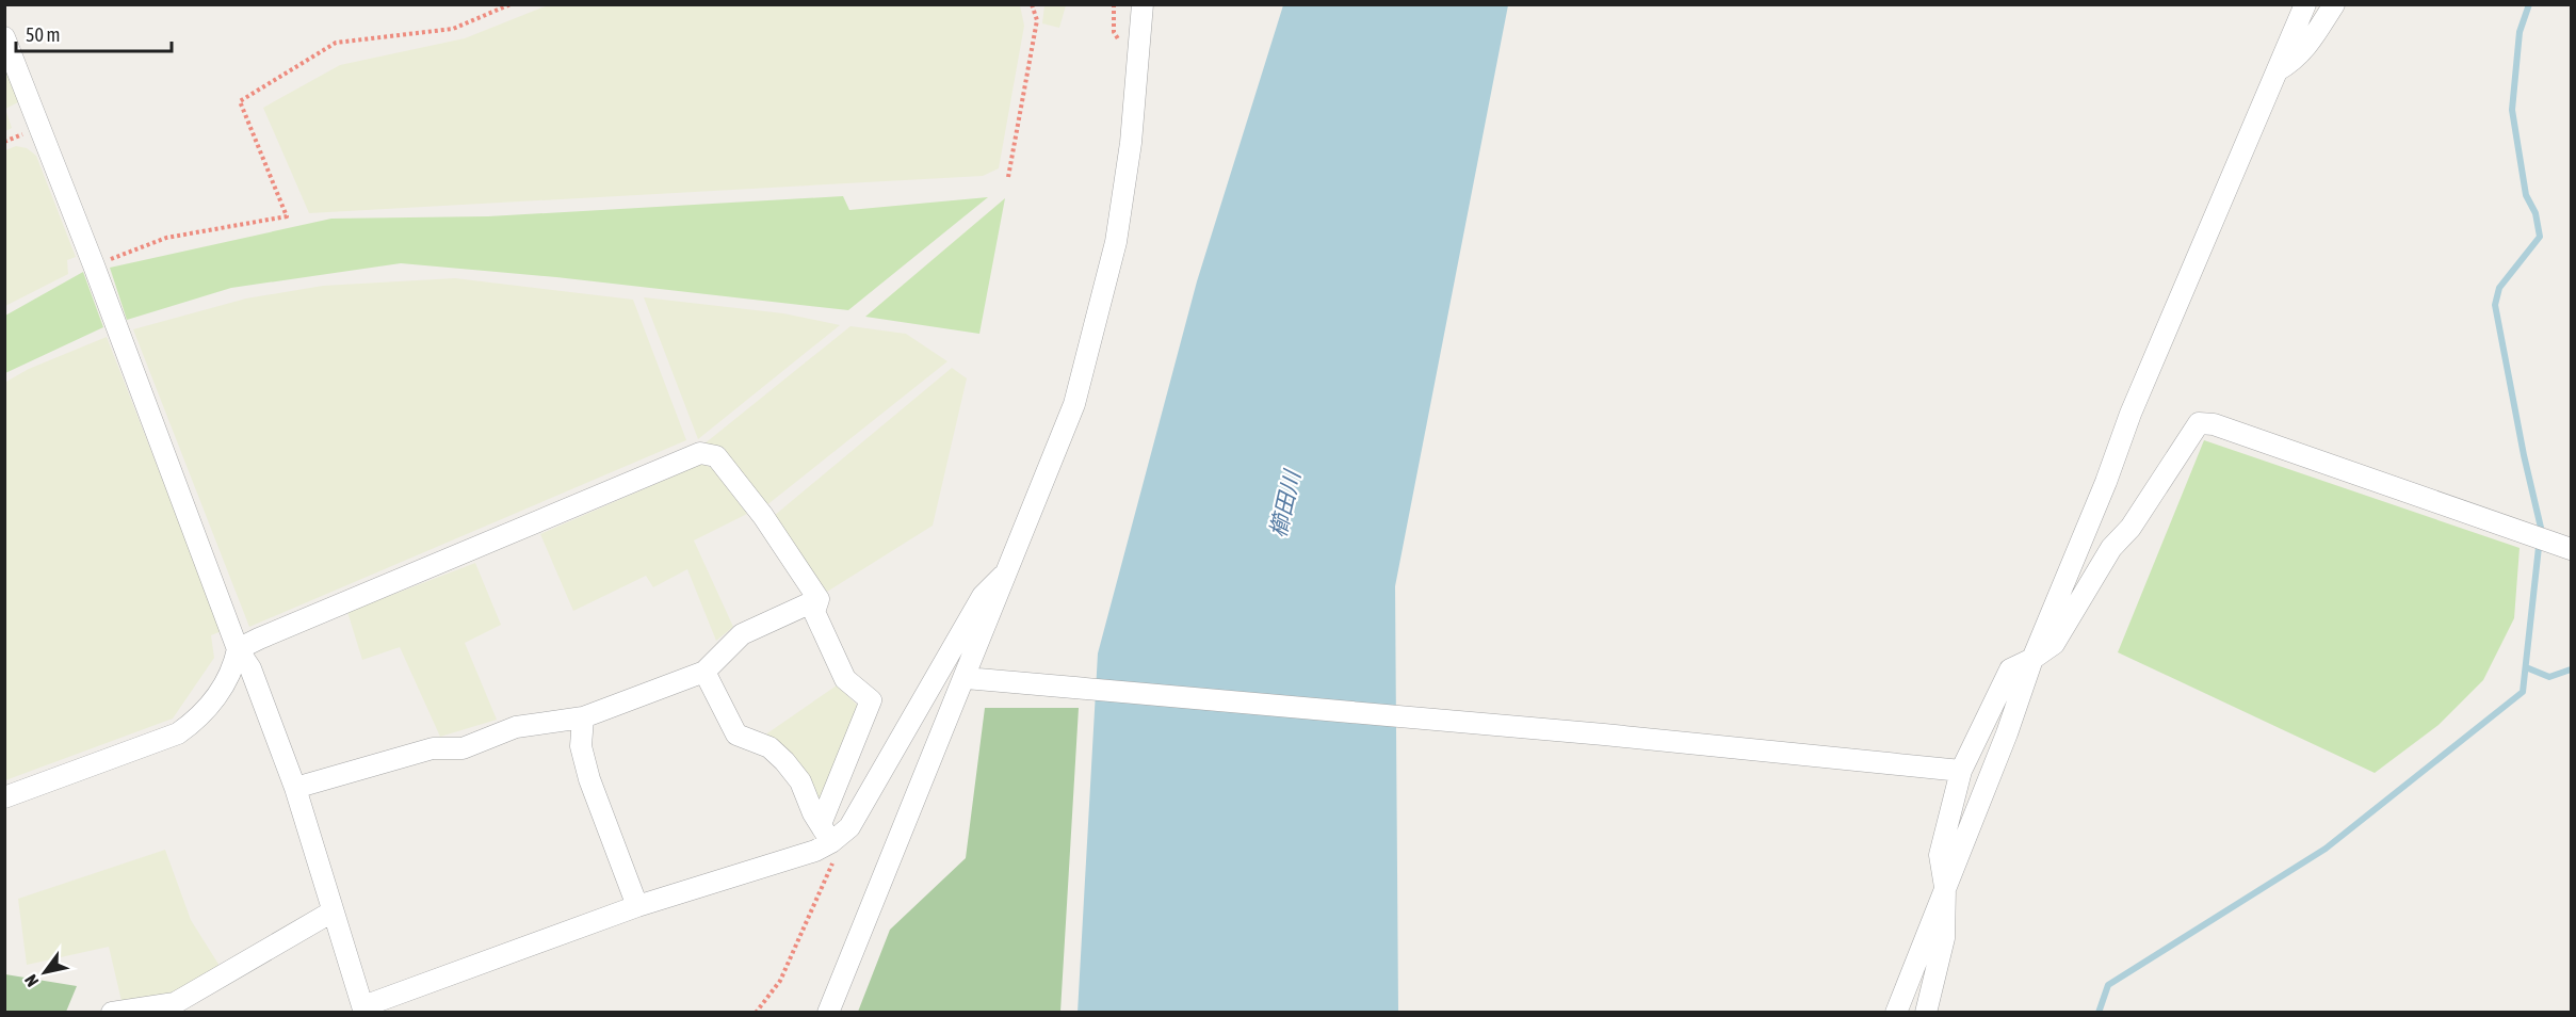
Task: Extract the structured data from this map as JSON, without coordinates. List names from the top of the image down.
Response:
{
  "water": ["櫛田川"],
  "scale_bar": "50 m",
  "north": "bottom left"
}
